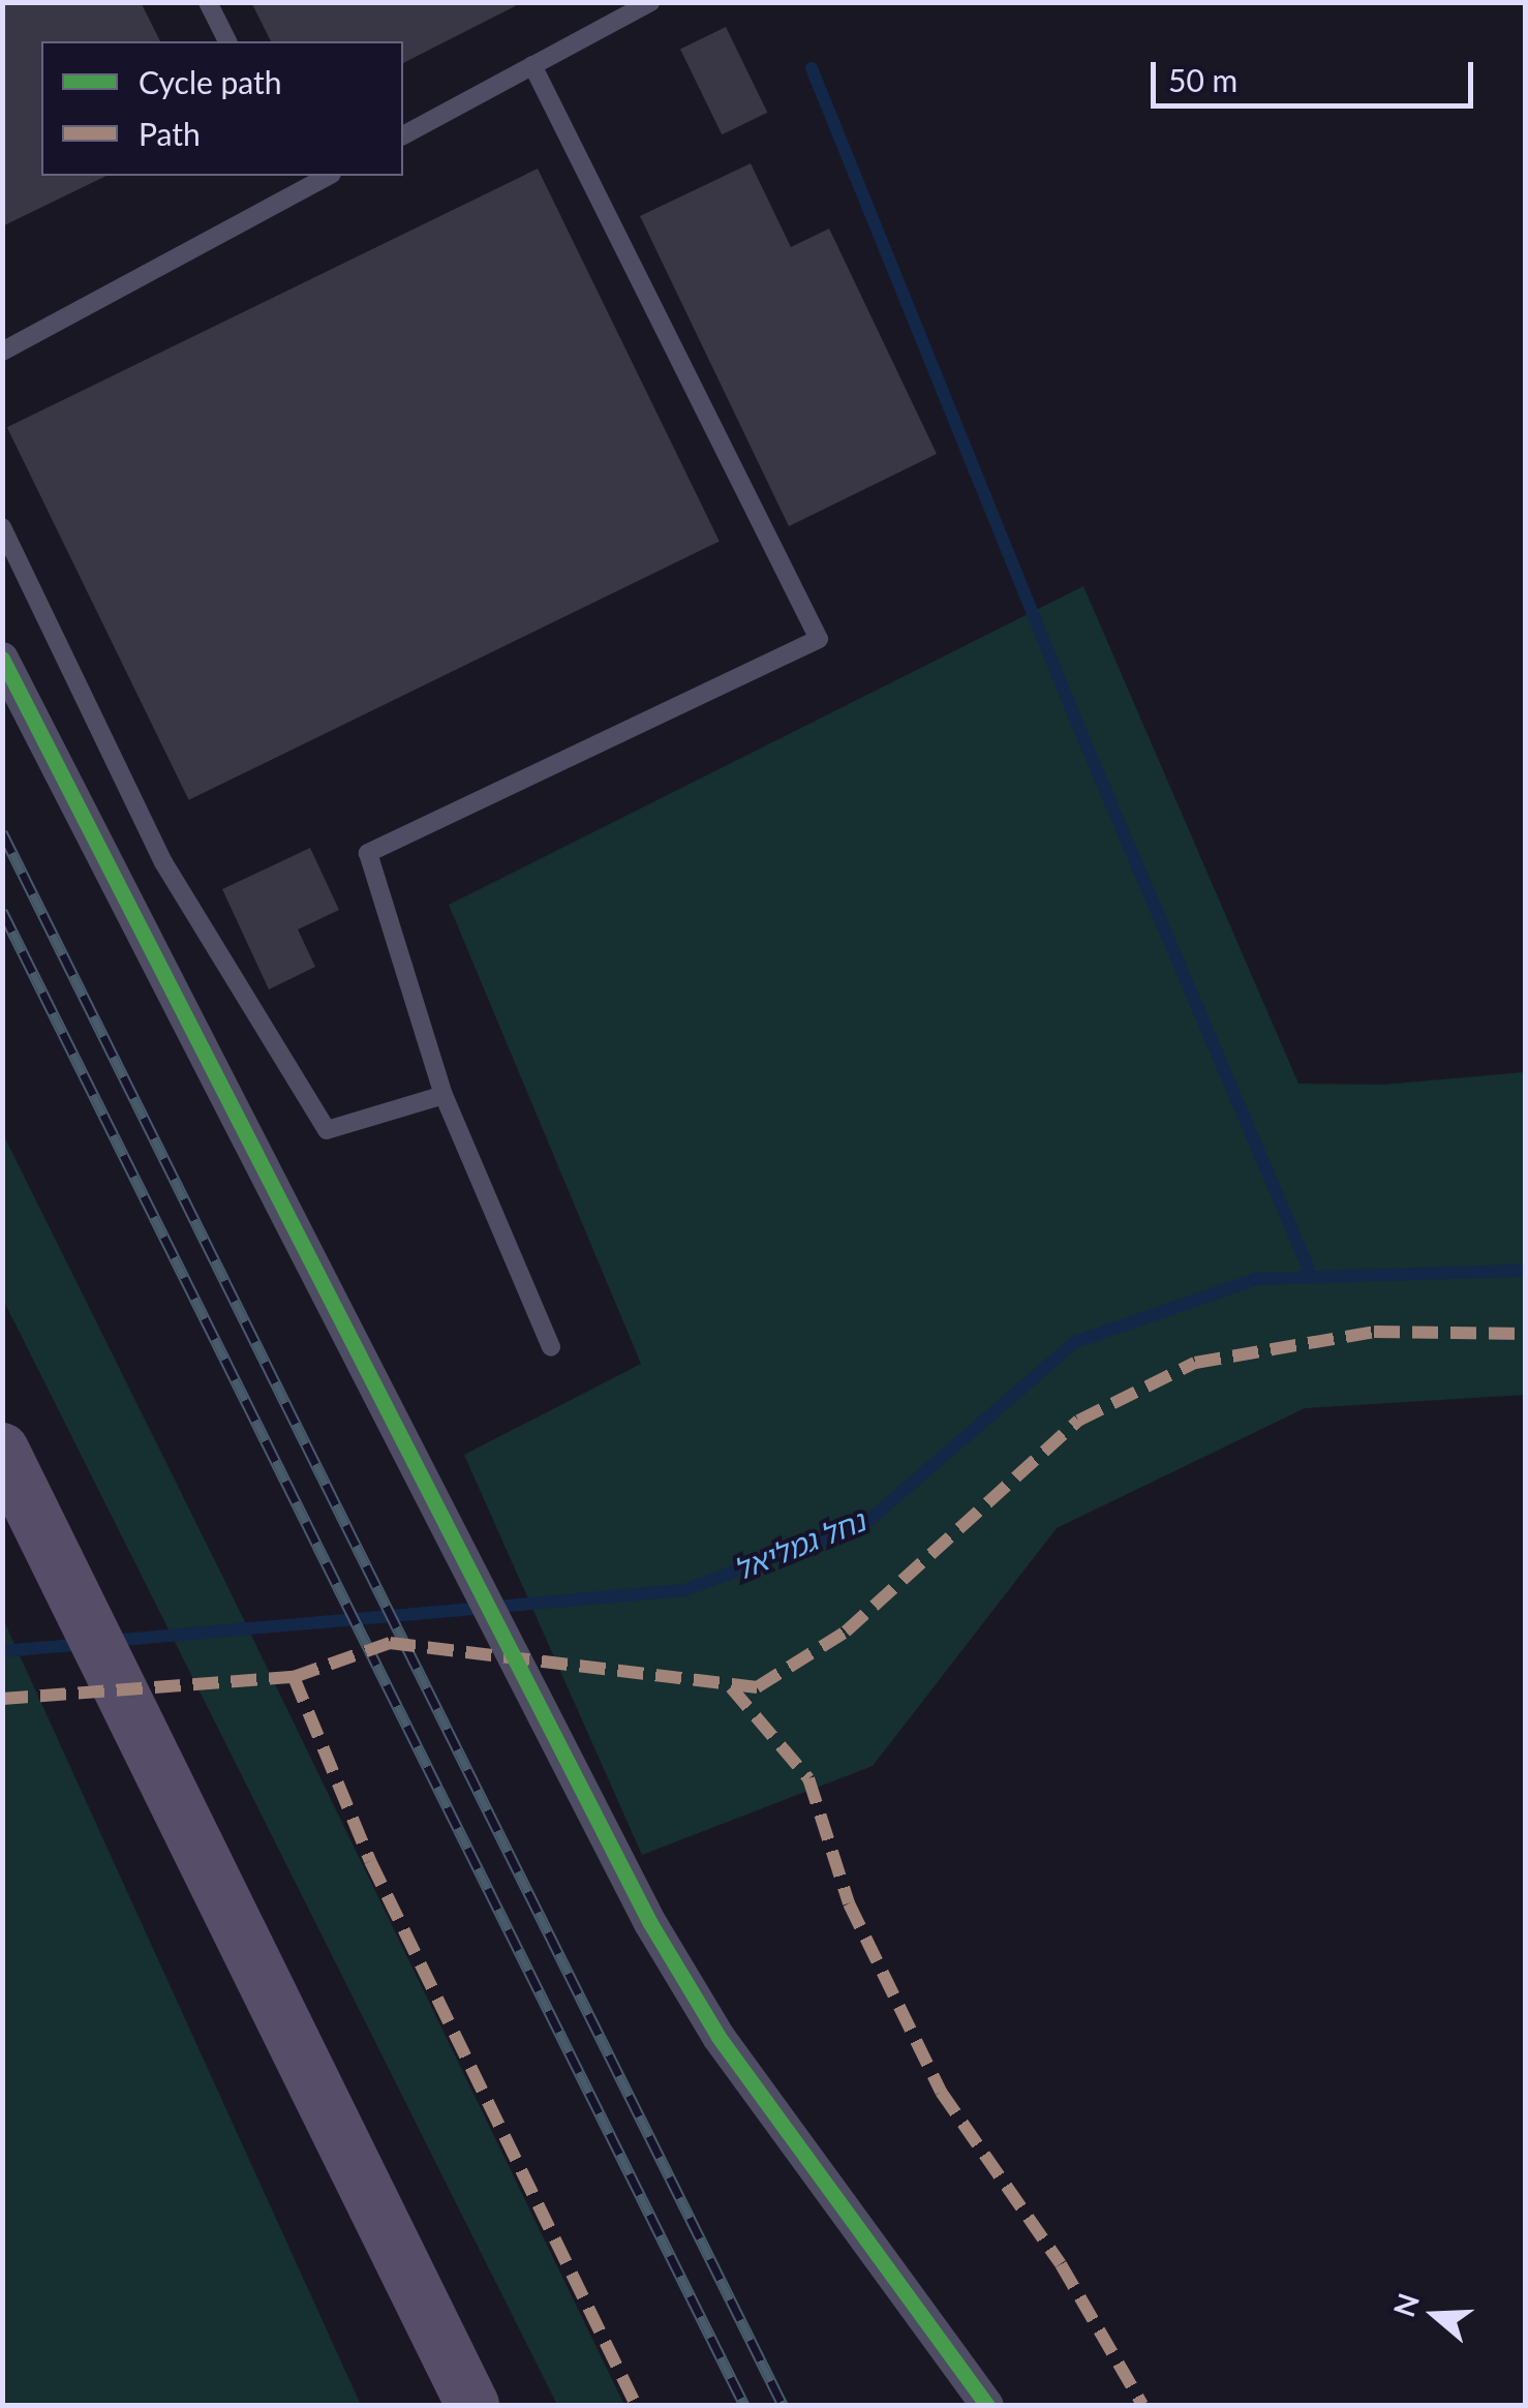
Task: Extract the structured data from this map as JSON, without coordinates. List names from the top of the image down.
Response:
{
  "water": ["נחל גמליאל"],
  "legend": ["Cycle path", "Path"],
  "scale_bar": "50 m",
  "north": "left"
}
